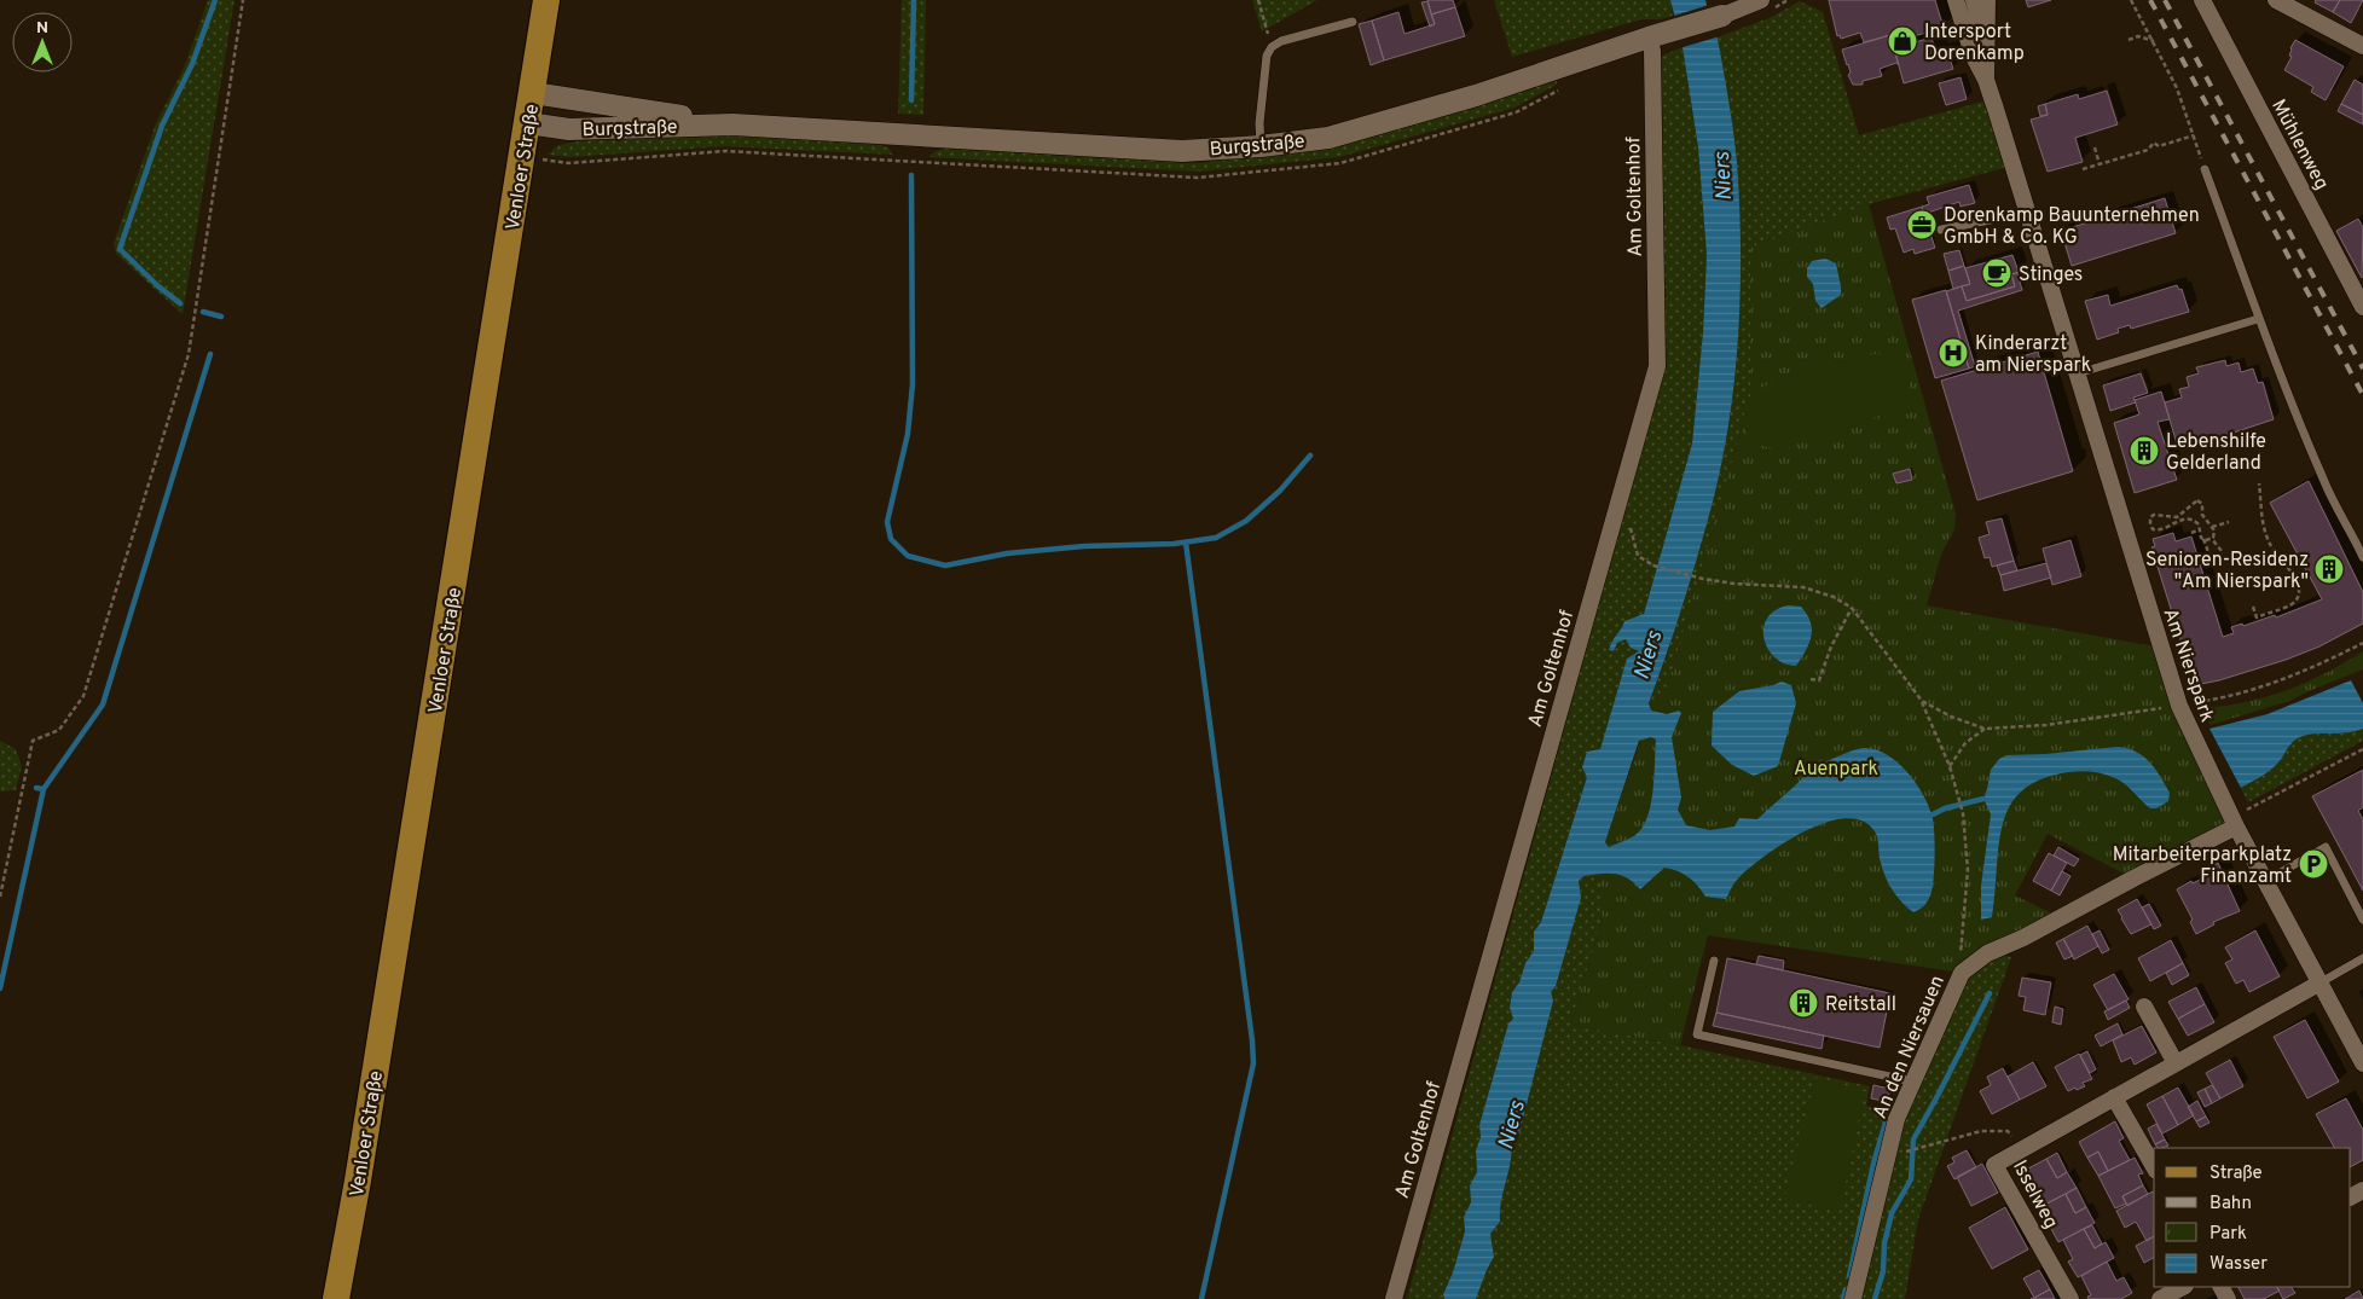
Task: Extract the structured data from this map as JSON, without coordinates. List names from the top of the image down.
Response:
{
  "streets": {
    "main road": ["Venloer Straße"],
    "street": [
      "Burgstraße",
      "Mühlenweg",
      "Am Goltenhof",
      "Am Nierspark",
      "An den Niersauen",
      "Isselweg"
    ]
  },
  "crossings": [
    ["Burgstraße", "Venloer Straße"],
    ["Burgstraße", "Am Goltenhof"],
    ["Am Nierspark", "An den Niersauen"],
    ["Am Nierspark", "Isselweg"]
  ],
  "water": ["Niers"],
  "parks": ["Auenpark"],
  "places": {
    "shop": ["Intersport Dorenkamp"],
    "office": ["Dorenkamp Bauunternehmen GmbH & Co. KG"],
    "cafe": ["Stinges"],
    "hospital": ["Kinderarzt am Nierspark"],
    "building": ["Lebenshilfe Gelderland", "Senioren-Residenz \"Am Nierspark\"", "Reitstall"],
    "parking": ["Mitarbeiterparkplatz Finanzamt"]
  },
  "legend": [
    "Straße",
    "Bahn",
    "Park",
    "Wasser"
  ],
  "north": "top"
}
